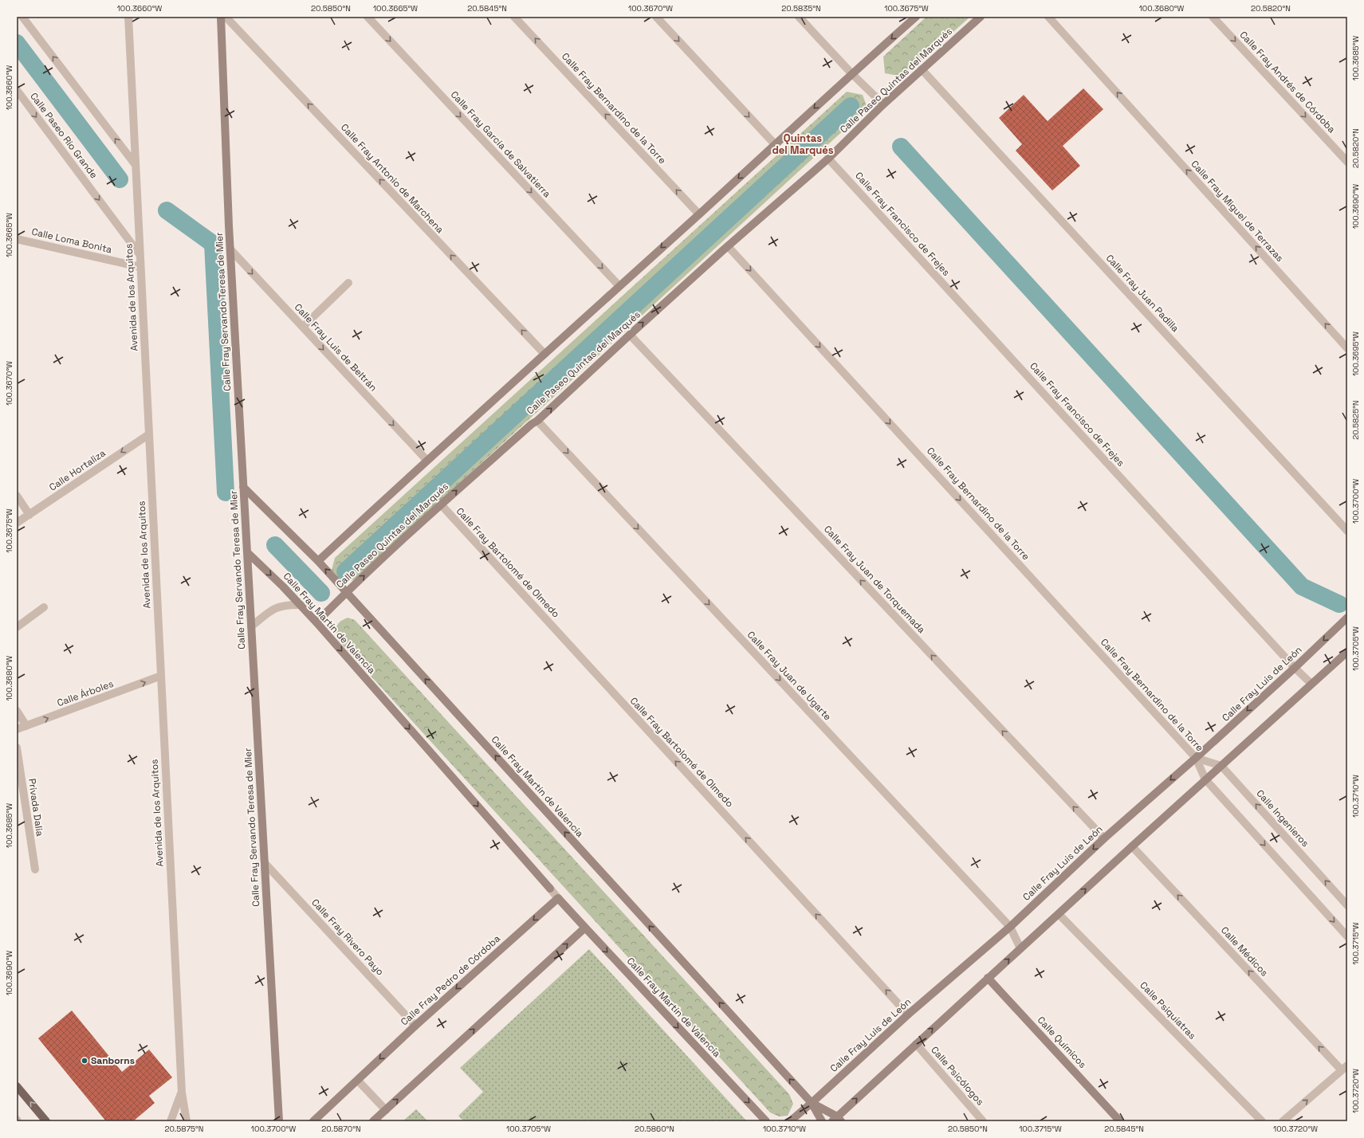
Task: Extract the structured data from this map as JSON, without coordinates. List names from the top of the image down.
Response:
{
  "streets": {
    "street": [
      "Calle Paseo Quintas del Marqués",
      "Calle Fray Andrés de Córdoba",
      "Calle Fray Bernardino de la Torre",
      "Calle Paseo Río Grande",
      "Calle Fray García de Salvatierra",
      "Calle Fray Antonio de Marchena",
      "Calle Fray Miguel de Terrazas",
      "Calle Fray Francisco de Frejes",
      "Calle Loma Bonita",
      "Calle Fray Juan Padilla",
      "Avenida de los Arquitos",
      "Calle Fray Servando Teresa de Mier",
      "Calle Fray Luis de Beltrán",
      "Calle Hortaliza",
      "Calle Fray Bartolomé de Olmedo",
      "Calle Fray Juan de Torquemada",
      "Calle Fray Martín de Valencia",
      "Calle Fray Juan de Ugarte",
      "Calle Fray Luis de León",
      "Calle Árboles",
      "Privada Dalia",
      "Calle Ingenieros",
      "Calle Fray Rivero Payo",
      "Calle Médicos",
      "Calle Fray Pedro de Córdoba",
      "Calle Psiquiatras",
      "Calle Químicos",
      "Calle Psicólogos"
    ]
  },
  "crossings": [
    ["Calle Paseo Quintas del Marqués", "Calle Fray Bernardino de la Torre"],
    ["Calle Paseo Quintas del Marqués", "Calle Fray Francisco de Frejes"],
    ["Calle Paseo Quintas del Marqués", "Calle Fray Juan Padilla"],
    ["Calle Paseo Quintas del Marqués", "Calle Fray Bartolomé de Olmedo"],
    ["Calle Paseo Quintas del Marqués", "Calle Fray Juan de Torquemada"],
    ["Calle Paseo Quintas del Marqués", "Calle Fray Martín de Valencia"],
    ["Calle Paseo Quintas del Marqués", "Calle Fray Juan de Ugarte"],
    ["Calle Fray Bernardino de la Torre", "Calle Fray Luis de León"],
    ["Calle Paseo Río Grande", "Avenida de los Arquitos"],
    ["Calle Fray Francisco de Frejes", "Calle Fray Luis de León"],
    ["Calle Loma Bonita", "Avenida de los Arquitos"],
    ["Avenida de los Arquitos", "Calle Hortaliza"],
    ["Avenida de los Arquitos", "Calle Árboles"],
    ["Calle Fray Servando Teresa de Mier", "Calle Fray Luis de Beltrán"],
    ["Calle Fray Servando Teresa de Mier", "Calle Fray Martín de Valencia"],
    ["Calle Fray Servando Teresa de Mier", "Calle Fray Rivero Payo"],
    ["Calle Fray Bartolomé de Olmedo", "Calle Fray Luis de León"],
    ["Calle Fray Juan de Torquemada", "Calle Fray Luis de León"],
    ["Calle Fray Martín de Valencia", "Calle Fray Luis de León"],
    ["Calle Fray Martín de Valencia", "Calle Fray Pedro de Córdoba"],
    ["Calle Fray Juan de Ugarte", "Calle Fray Luis de León"],
    ["Calle Fray Rivero Payo", "Calle Fray Pedro de Córdoba"]
  ],
  "one_way": [
    "Calle Fray Andrés de Córdoba",
    "Calle Fray García de Salvatierra",
    "Calle Fray Antonio de Marchena",
    "Calle Fray Miguel de Terrazas",
    "Calle Fray Luis de Beltrán",
    "Calle Hortaliza",
    "Calle Fray Bartolomé de Olmedo",
    "Calle Fray Juan de Torquemada",
    "Calle Fray Juan de Ugarte",
    "Calle Árboles",
    "Calle Médicos"
  ],
  "districts": ["Quintas del Marqués"],
  "places": ["Sanborns"],
  "coordinates": [
    "100.3660°W",
    "20.5850°N",
    "100.3665°W",
    "20.5845°N",
    "100.3670°W",
    "20.5835°N",
    "100.3675°W",
    "100.3680°W",
    "20.5820°N",
    "100.3685°W",
    "100.3690°W",
    "100.3695°W",
    "20.5825°N",
    "100.3700°W",
    "100.3705°W",
    "100.3710°W",
    "100.3715°W",
    "100.3720°W",
    "20.5875°N",
    "20.5870°N",
    "20.5860°N"
  ]
}
